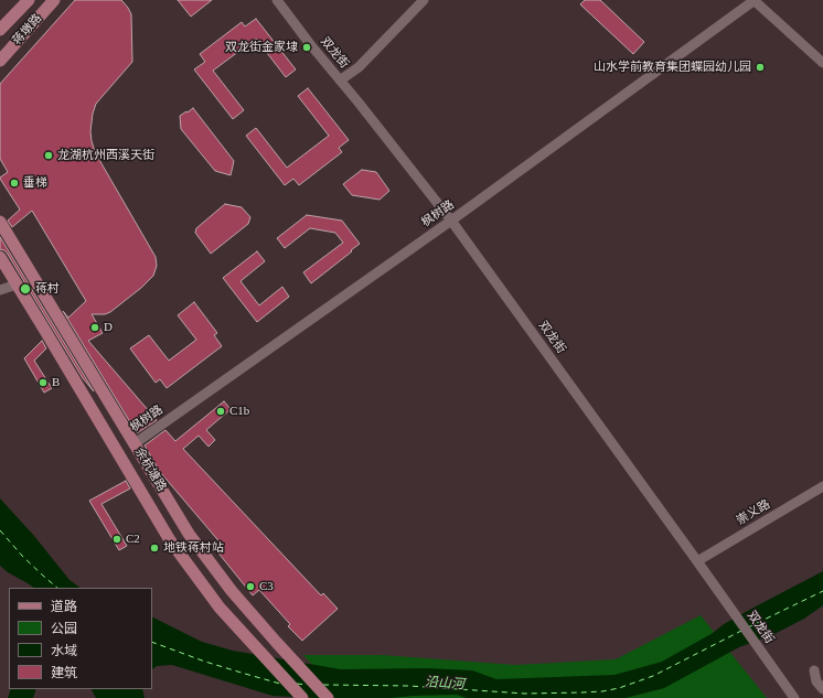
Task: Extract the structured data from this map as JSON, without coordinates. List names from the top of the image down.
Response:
{
  "streets": {
    "main road": ["蒋墩路", "余杭塘路"],
    "street": ["双龙街", "枫树路", "崇义路"]
  },
  "crossings": [
    ["双龙街", "枫树路"],
    ["双龙街", "崇义路"],
    ["枫树路", "余杭塘路"]
  ],
  "water": ["沿山河"],
  "places": [
    "双龙街金家埭",
    "山水学前教育集团蝶园幼儿园",
    "龙湖杭州西溪天街",
    "垂梯",
    "蒋村",
    "D",
    "B",
    "C1b",
    "C2",
    "地铁蒋村站",
    "C3"
  ],
  "legend": [
    "道路",
    "公园",
    "水域",
    "建筑"
  ]
}
